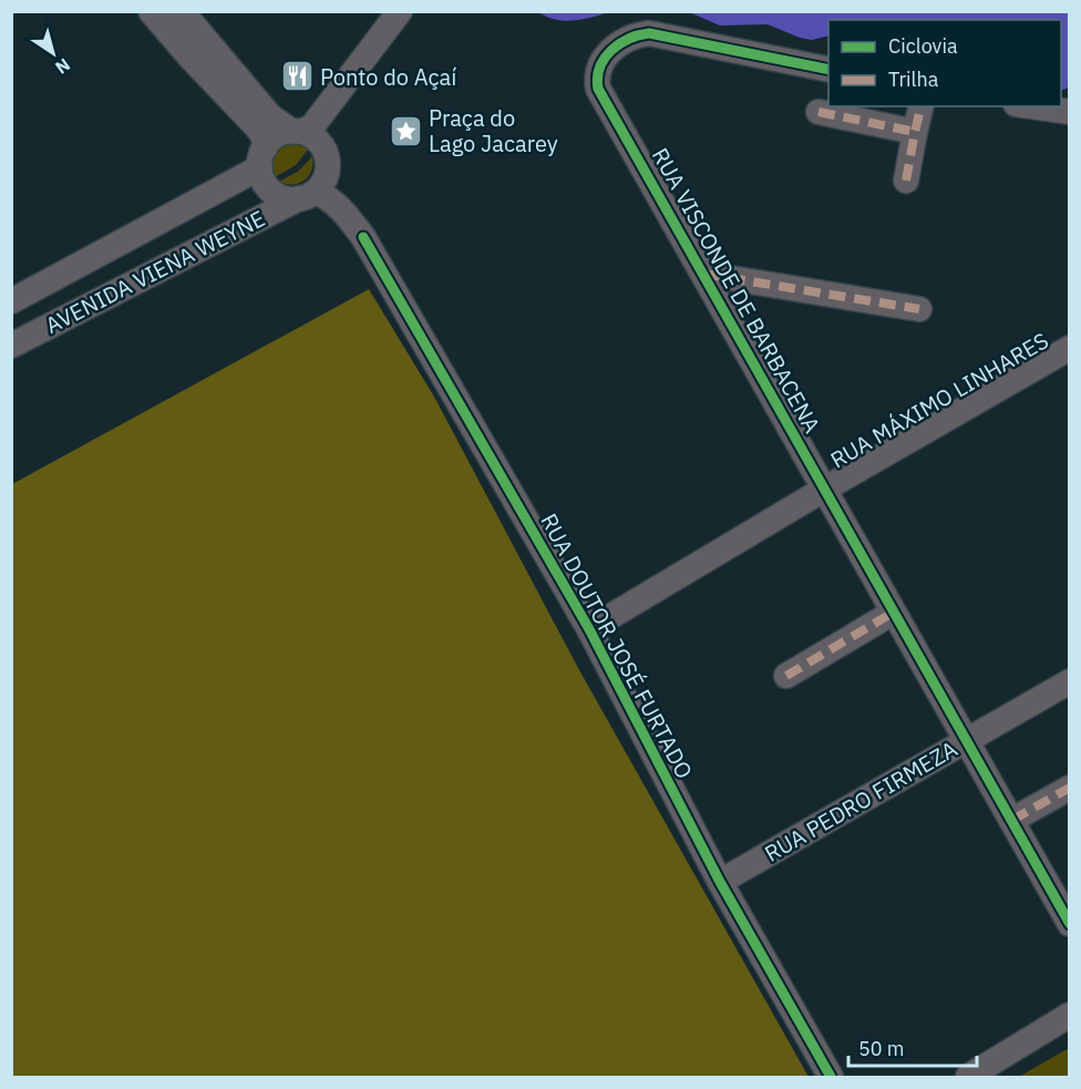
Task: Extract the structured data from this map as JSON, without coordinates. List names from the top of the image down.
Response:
{
  "streets": {
    "street": [
      "AVENIDA VIENA WEYNE",
      "RUA VISCONDE DE BARBACENA",
      "RUA MÁXIMO LINHARES",
      "RUA DOUTOR JOSÉ FURTADO",
      "RUA PEDRO FIRMEZA"
    ]
  },
  "crossings": [
    ["AVENIDA VIENA WEYNE", "RUA DOUTOR JOSÉ FURTADO"],
    ["RUA VISCONDE DE BARBACENA", "RUA MÁXIMO LINHARES"],
    ["RUA VISCONDE DE BARBACENA", "RUA PEDRO FIRMEZA"],
    ["RUA MÁXIMO LINHARES", "RUA DOUTOR JOSÉ FURTADO"],
    ["RUA DOUTOR JOSÉ FURTADO", "RUA PEDRO FIRMEZA"]
  ],
  "places": {
    "restaurant": ["Ponto do Açaí"],
    "place": ["Praça do Lago Jacarey"]
  },
  "legend": ["Ciclovia", "Trilha"],
  "scale_bar": "50 m",
  "north": "bottom right"
}
